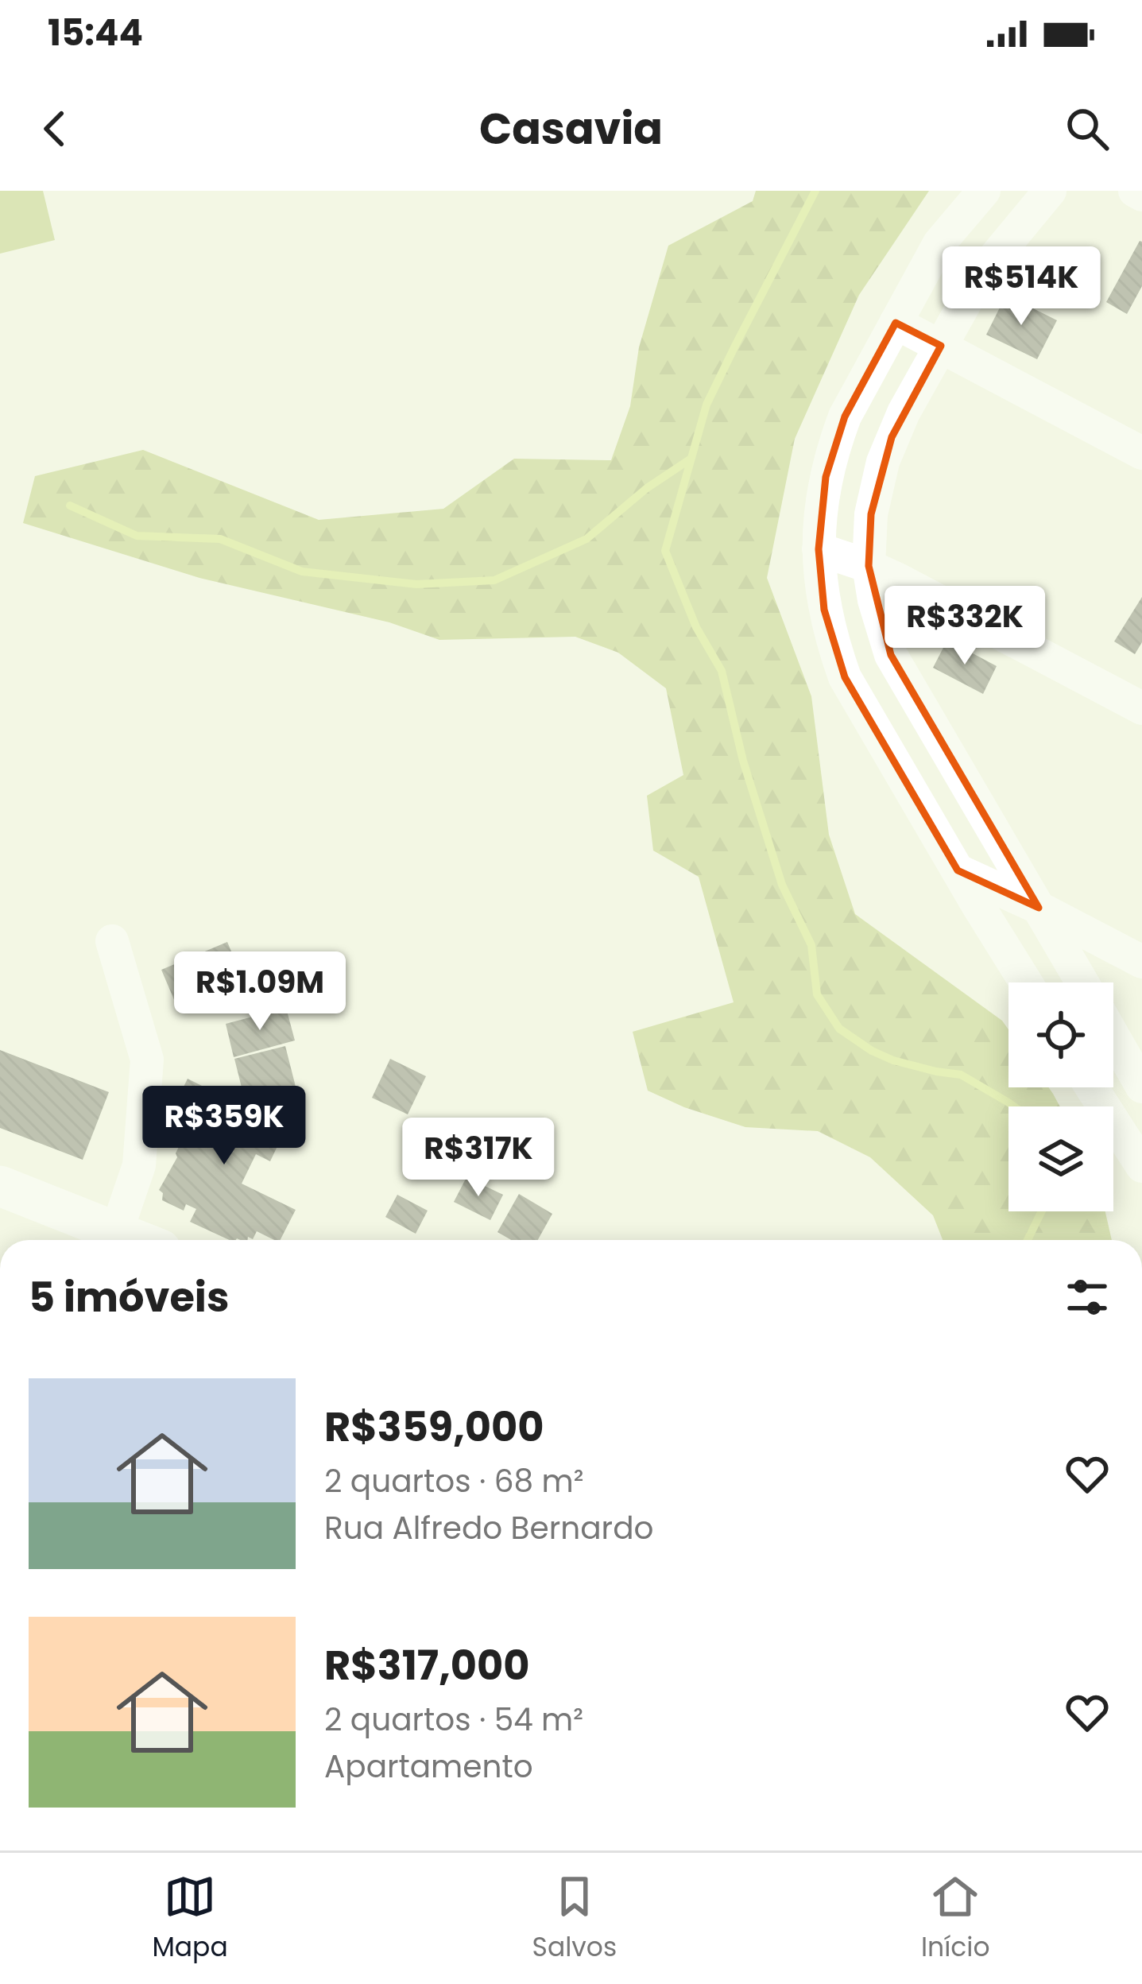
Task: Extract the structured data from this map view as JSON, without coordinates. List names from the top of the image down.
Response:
{
  "page": {
    "status": "15:44",
    "header": "Casavia",
    "price": [
      "R$514K",
      "R$332K",
      "R$1.09M",
      "R$359K",
      "R$317K"
    ],
    "heading": "5 imóveis",
    "list": [
      {
        "name": "R$359,000",
        "note": "2 quartos · 68 m² · Rua Alfredo Bernardo"
      },
      {
        "name": "R$317,000",
        "note": "2 quartos · 54 m² · Apartamento"
      }
    ],
    "tabs": ["Mapa", "Salvos", "Início"]
  }
}
